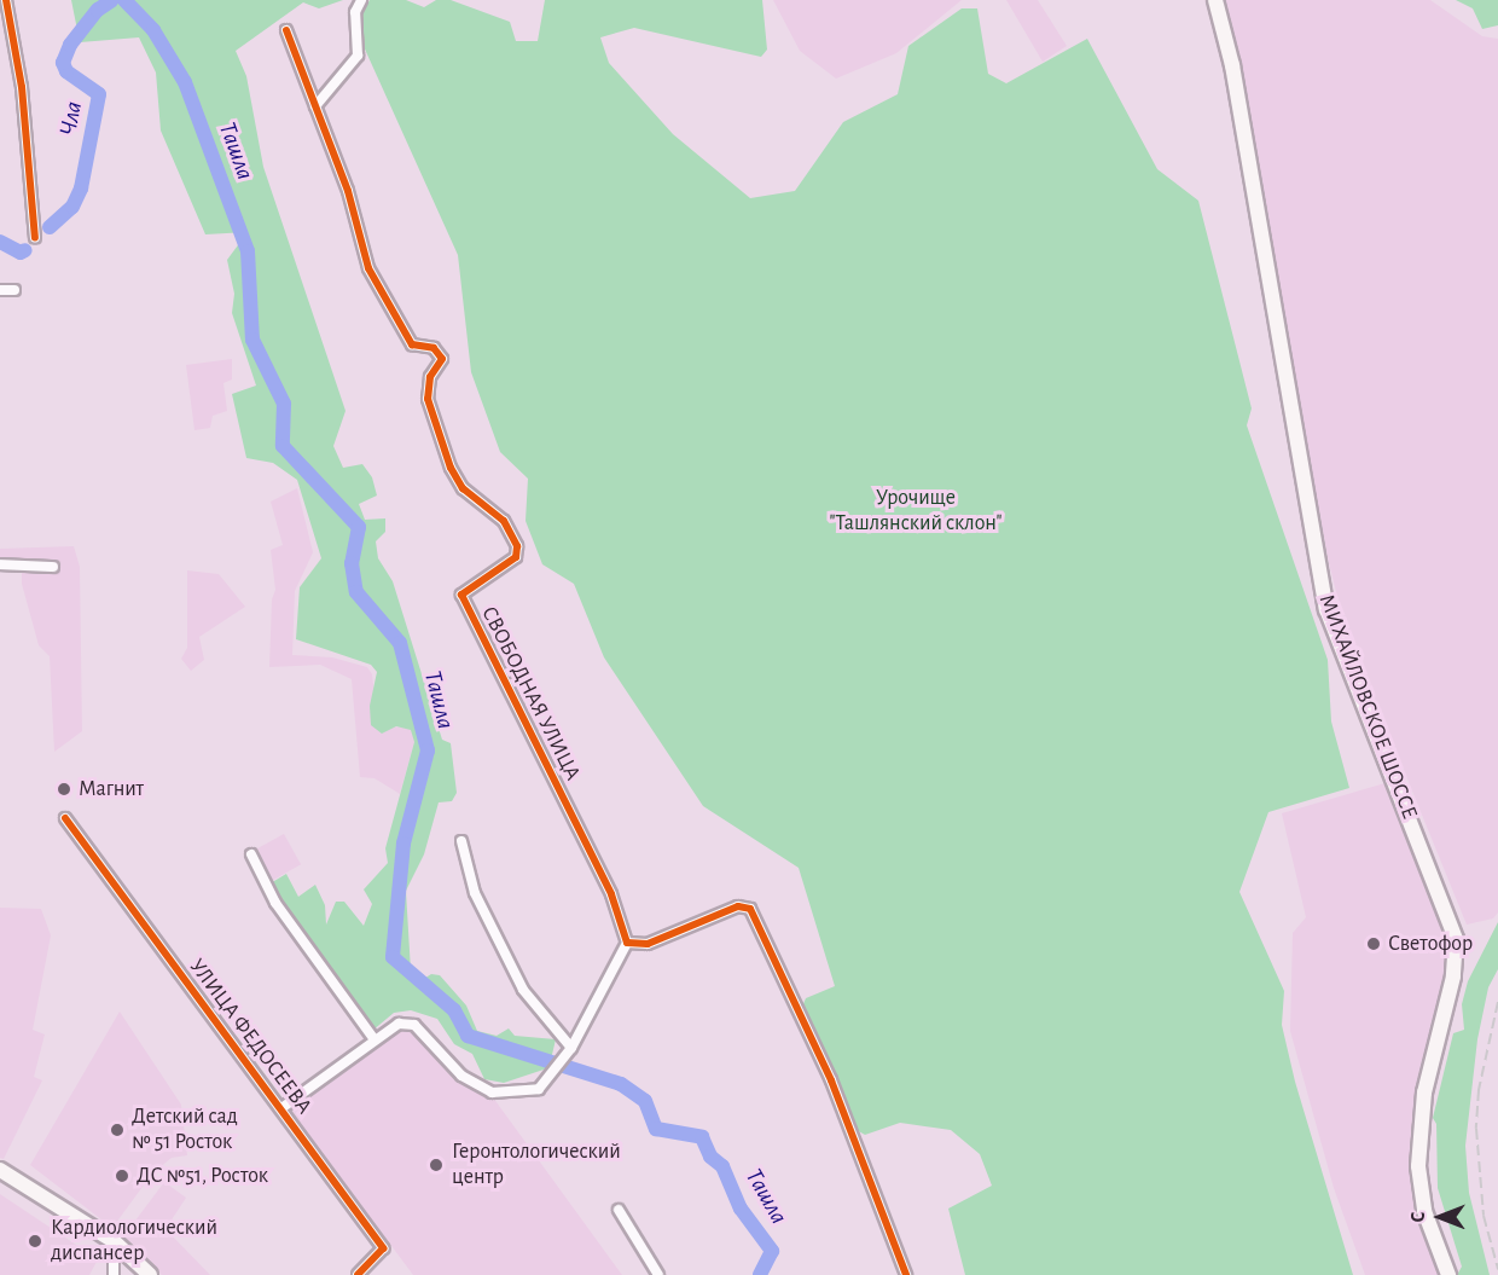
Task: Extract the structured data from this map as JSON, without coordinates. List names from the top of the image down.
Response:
{
  "streets": {
    "main road": ["МИХАЙЛОВСКОЕ ШОССЕ"],
    "street": ["СВОБОДНАЯ УЛИЦА", "УЛИЦА ФЕДОСЕЕВА"]
  },
  "water": ["Чла", "Ташла"],
  "parks": ["Урочище \"Ташлянский склон\""],
  "places": [
    "Магнит",
    "Светофор",
    "Детский сад № 51 Росток",
    "Геронтологический центр",
    "ДС №51, Росток",
    "Кардиологический диспансер"
  ],
  "north": "left"
}
